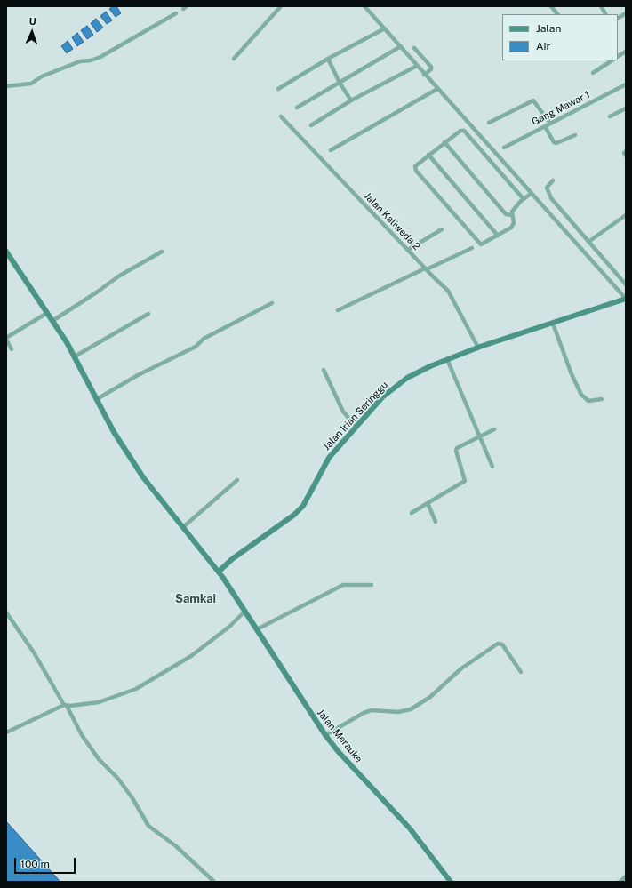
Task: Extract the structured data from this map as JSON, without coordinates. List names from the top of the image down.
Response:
{
  "streets": {
    "street": [
      "Gang Mawar 1",
      "Jalan Kaliweda 2",
      "Jalan Irian Seringgu",
      "Jalan Merauke"
    ]
  },
  "crossings": [
    ["Jalan Kaliweda 2", "Jalan Irian Seringgu"],
    ["Jalan Irian Seringgu", "Jalan Merauke"]
  ],
  "districts": ["Samkai"],
  "legend": ["Jalan", "Air"],
  "scale_bar": "100 m",
  "north": "top"
}
